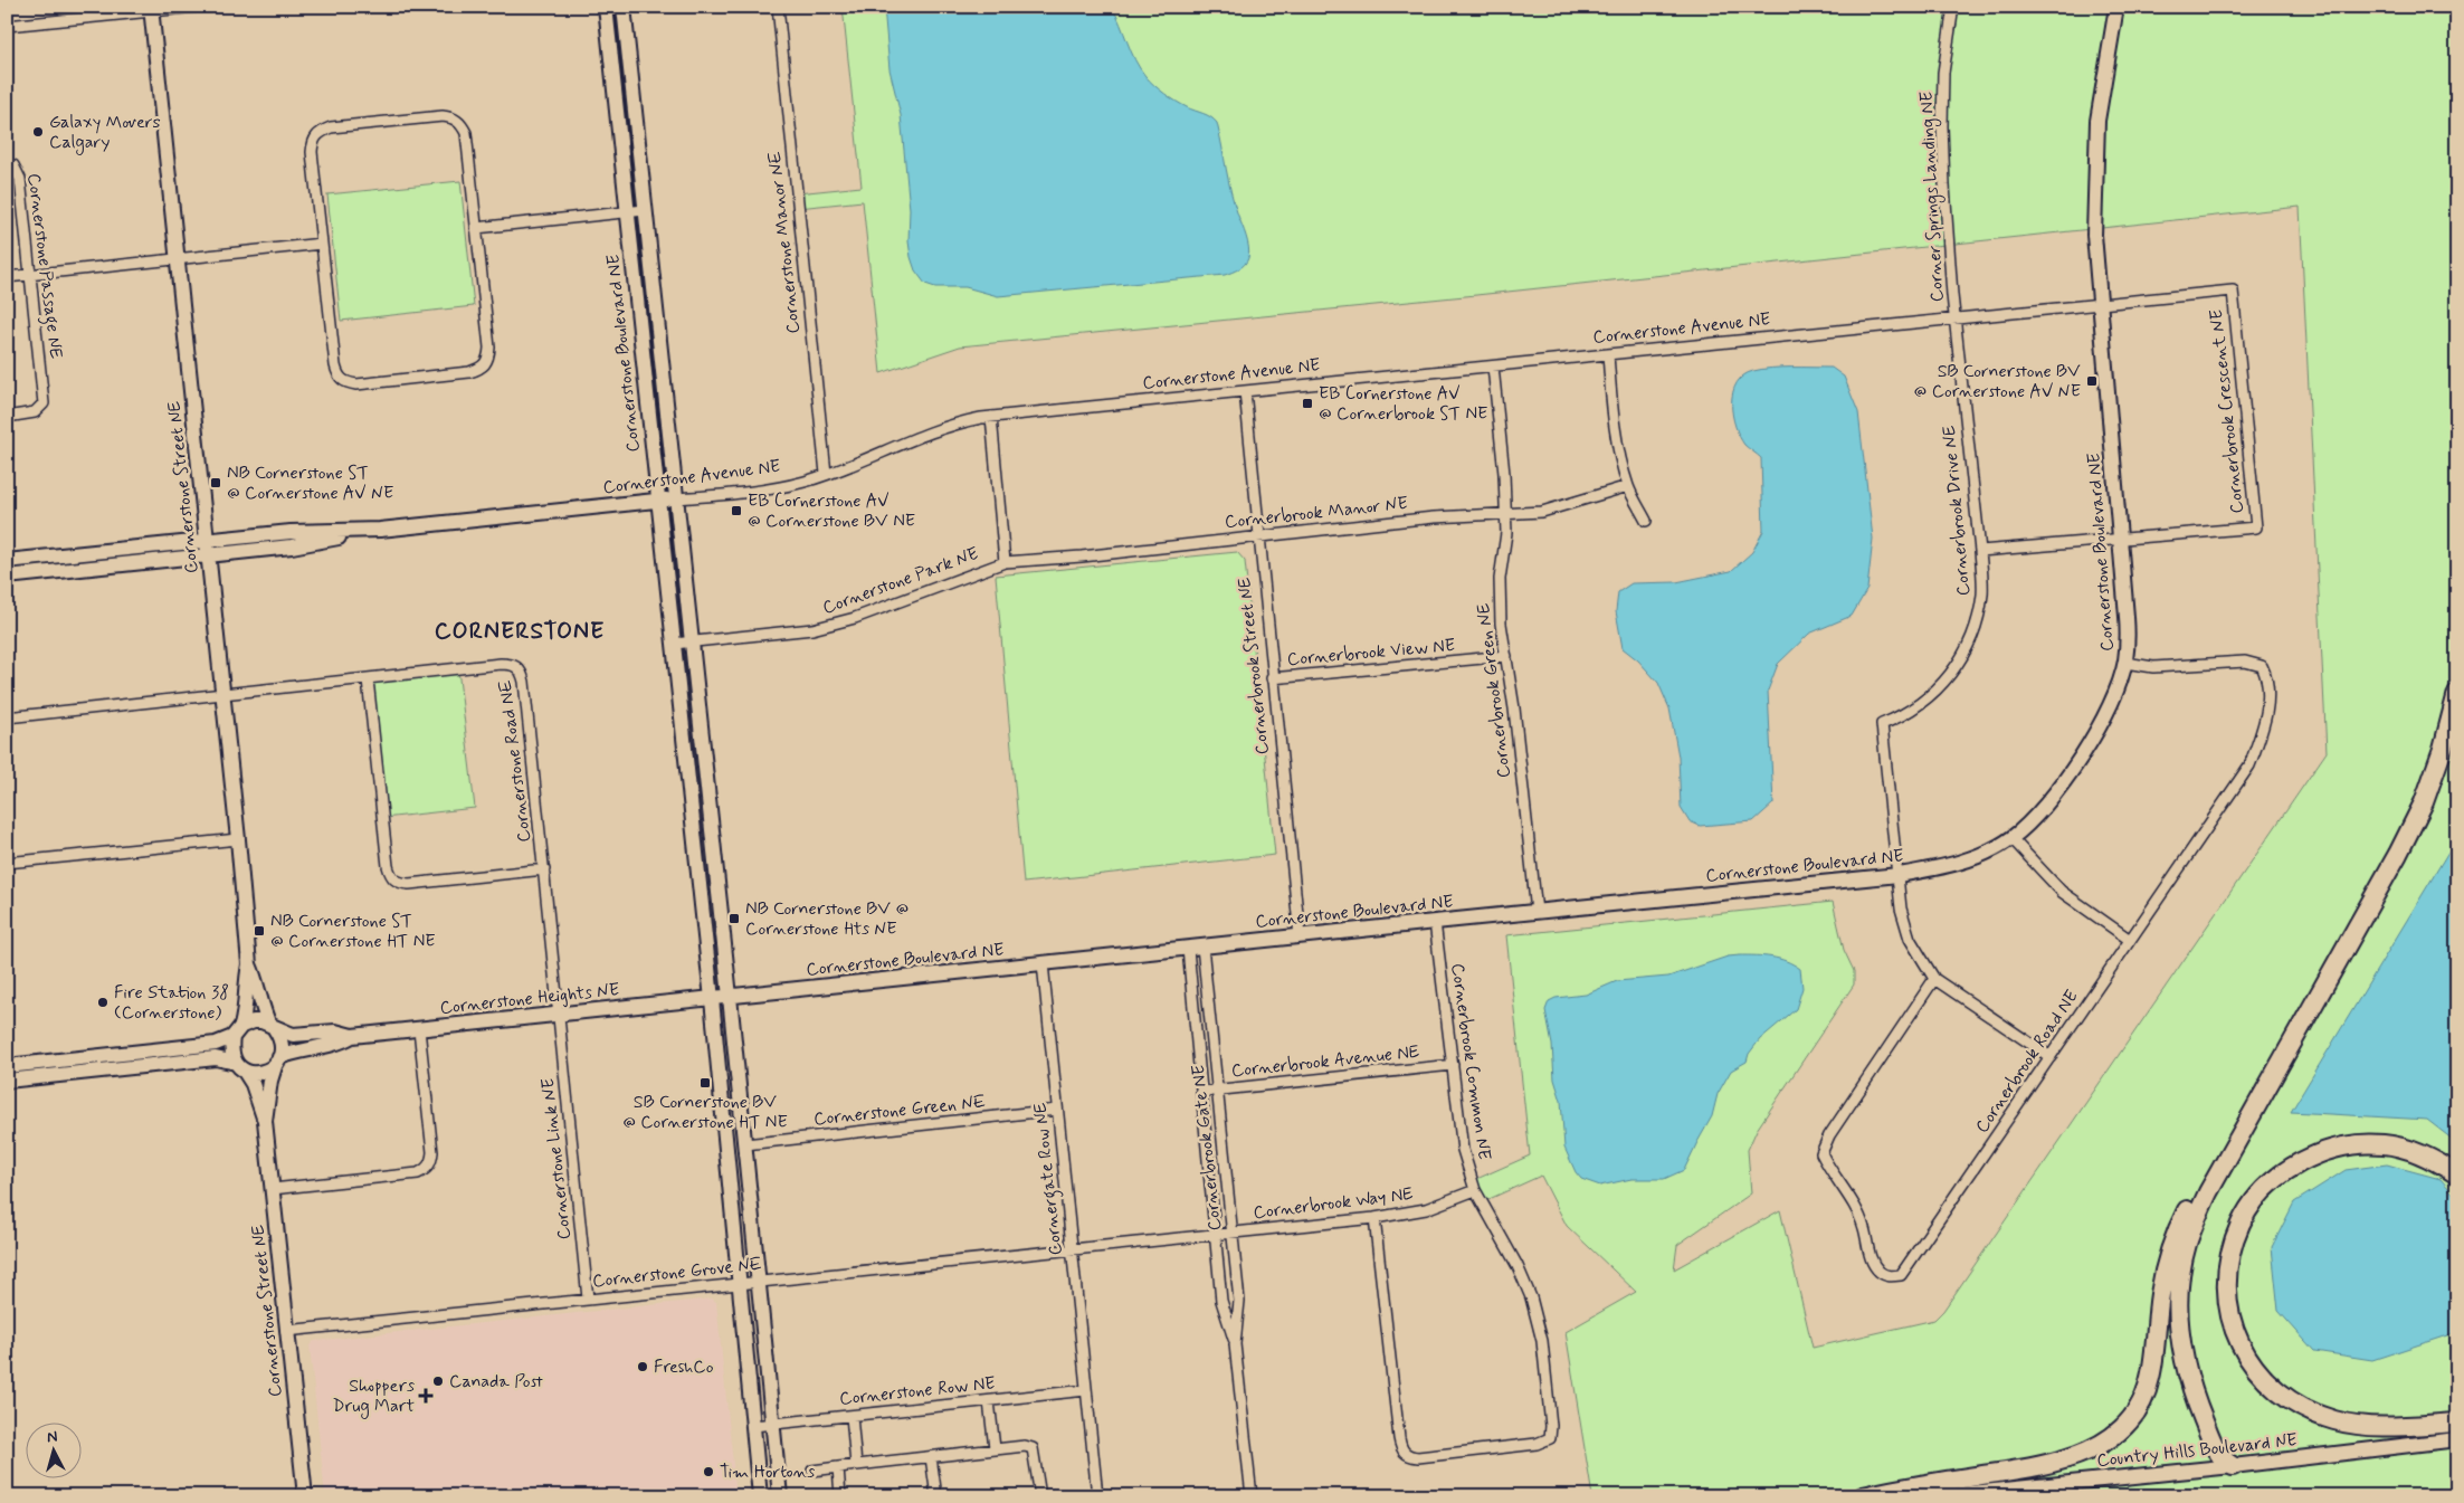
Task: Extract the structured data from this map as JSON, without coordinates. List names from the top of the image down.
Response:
{
  "streets": {
    "street": [
      "Corner Springs Landing NE",
      "Cornerstone Manor NE",
      "Cornerstone Passage NE",
      "Cornerstone Avenue NE",
      "Cornerstone Boulevard NE",
      "Cornerbrook Crescent NE",
      "Cornerstone Street NE",
      "Cornerbrook Drive NE",
      "Cornerbrook Manor NE",
      "Cornerstone Park NE",
      "Cornerbrook View NE",
      "Cornerbrook Street NE",
      "Cornerbrook Green NE",
      "Cornerstone Road NE",
      "Cornerstone Heights NE",
      "Cornerbrook Avenue NE",
      "Cornerbrook Common NE",
      "Cornerbrook Road NE",
      "Cornerstone Green NE",
      "Cornerbrook Gate NE",
      "Cornerstone Link NE",
      "Cornergate Row NE",
      "Cornerbrook Way NE",
      "Cornerstone Grove NE",
      "Cornerstone Row NE",
      "Country Hills Boulevard NE"
    ]
  },
  "crossings": [
    ["Corner Springs Landing NE", "Cornerstone Avenue NE"],
    ["Corner Springs Landing NE", "Cornerbrook Drive NE"],
    ["Cornerstone Manor NE", "Cornerstone Avenue NE"],
    ["Cornerstone Avenue NE", "Cornerstone Boulevard NE"],
    ["Cornerstone Avenue NE", "Cornerbrook Crescent NE"],
    ["Cornerstone Avenue NE", "Cornerstone Street NE"],
    ["Cornerstone Avenue NE", "Cornerbrook Drive NE"],
    ["Cornerstone Avenue NE", "Cornerbrook Street NE"],
    ["Cornerstone Avenue NE", "Cornerbrook Green NE"],
    ["Cornerstone Boulevard NE", "Cornerbrook Crescent NE"],
    ["Cornerstone Boulevard NE", "Cornerbrook Drive NE"],
    ["Cornerstone Boulevard NE", "Cornerstone Park NE"],
    ["Cornerstone Boulevard NE", "Cornerbrook Street NE"],
    ["Cornerstone Boulevard NE", "Cornerbrook Green NE"],
    ["Cornerstone Boulevard NE", "Cornerstone Heights NE"],
    ["Cornerstone Boulevard NE", "Cornerbrook Common NE"],
    ["Cornerstone Boulevard NE", "Cornerbrook Road NE"],
    ["Cornerstone Boulevard NE", "Cornerstone Green NE"],
    ["Cornerstone Boulevard NE", "Cornerbrook Gate NE"],
    ["Cornerstone Boulevard NE", "Cornergate Row NE"],
    ["Cornerstone Boulevard NE", "Cornerstone Grove NE"],
    ["Cornerstone Boulevard NE", "Cornerstone Row NE"],
    ["Cornerstone Street NE", "Cornerstone Road NE"],
    ["Cornerstone Street NE", "Cornerstone Heights NE"],
    ["Cornerstone Street NE", "Cornerstone Grove NE"],
    ["Cornerbrook Drive NE", "Cornerbrook Road NE"],
    ["Cornerbrook Manor NE", "Cornerstone Park NE"],
    ["Cornerbrook Manor NE", "Cornerbrook Street NE"],
    ["Cornerbrook Manor NE", "Cornerbrook Green NE"],
    ["Cornerbrook View NE", "Cornerbrook Street NE"],
    ["Cornerbrook View NE", "Cornerbrook Green NE"],
    ["Cornerstone Road NE", "Cornerstone Heights NE"],
    ["Cornerstone Road NE", "Cornerstone Link NE"],
    ["Cornerstone Heights NE", "Cornerstone Link NE"],
    ["Cornerbrook Avenue NE", "Cornerbrook Common NE"],
    ["Cornerbrook Avenue NE", "Cornerbrook Gate NE"],
    ["Cornerbrook Common NE", "Cornerbrook Way NE"],
    ["Cornerstone Green NE", "Cornergate Row NE"],
    ["Cornerbrook Gate NE", "Cornerbrook Way NE"],
    ["Cornerstone Link NE", "Cornerstone Grove NE"],
    ["Cornergate Row NE", "Cornerbrook Way NE"],
    ["Cornergate Row NE", "Cornerstone Grove NE"],
    ["Cornergate Row NE", "Cornerstone Row NE"],
    ["Cornerbrook Way NE", "Cornerstone Grove NE"]
  ],
  "districts": ["CORNERSTONE"],
  "places": {
    "other": [
      "Galaxy Movers Calgary",
      "Fire Station 38 (Cornerstone)",
      "FreshCo",
      "Canada Post",
      "Tim Hortons"
    ],
    "transit": [
      "SB Cornerstone BV @ Cornerstone AV NE",
      "EB Cornerstone AV @ Cornerbrook ST NE",
      "NB Cornerstone ST @ Cornerstone AV NE",
      "EB Cornerstone AV @ Cornerstone BV NE",
      "NB Cornerstone BV @ Cornerstone Hts NE",
      "NB Cornerstone ST @ Cornerstone HT NE",
      "SB Cornerstone BV @ Cornerstone HT NE"
    ],
    "health": ["Shoppers Drug Mart"]
  },
  "north": "top"
}
